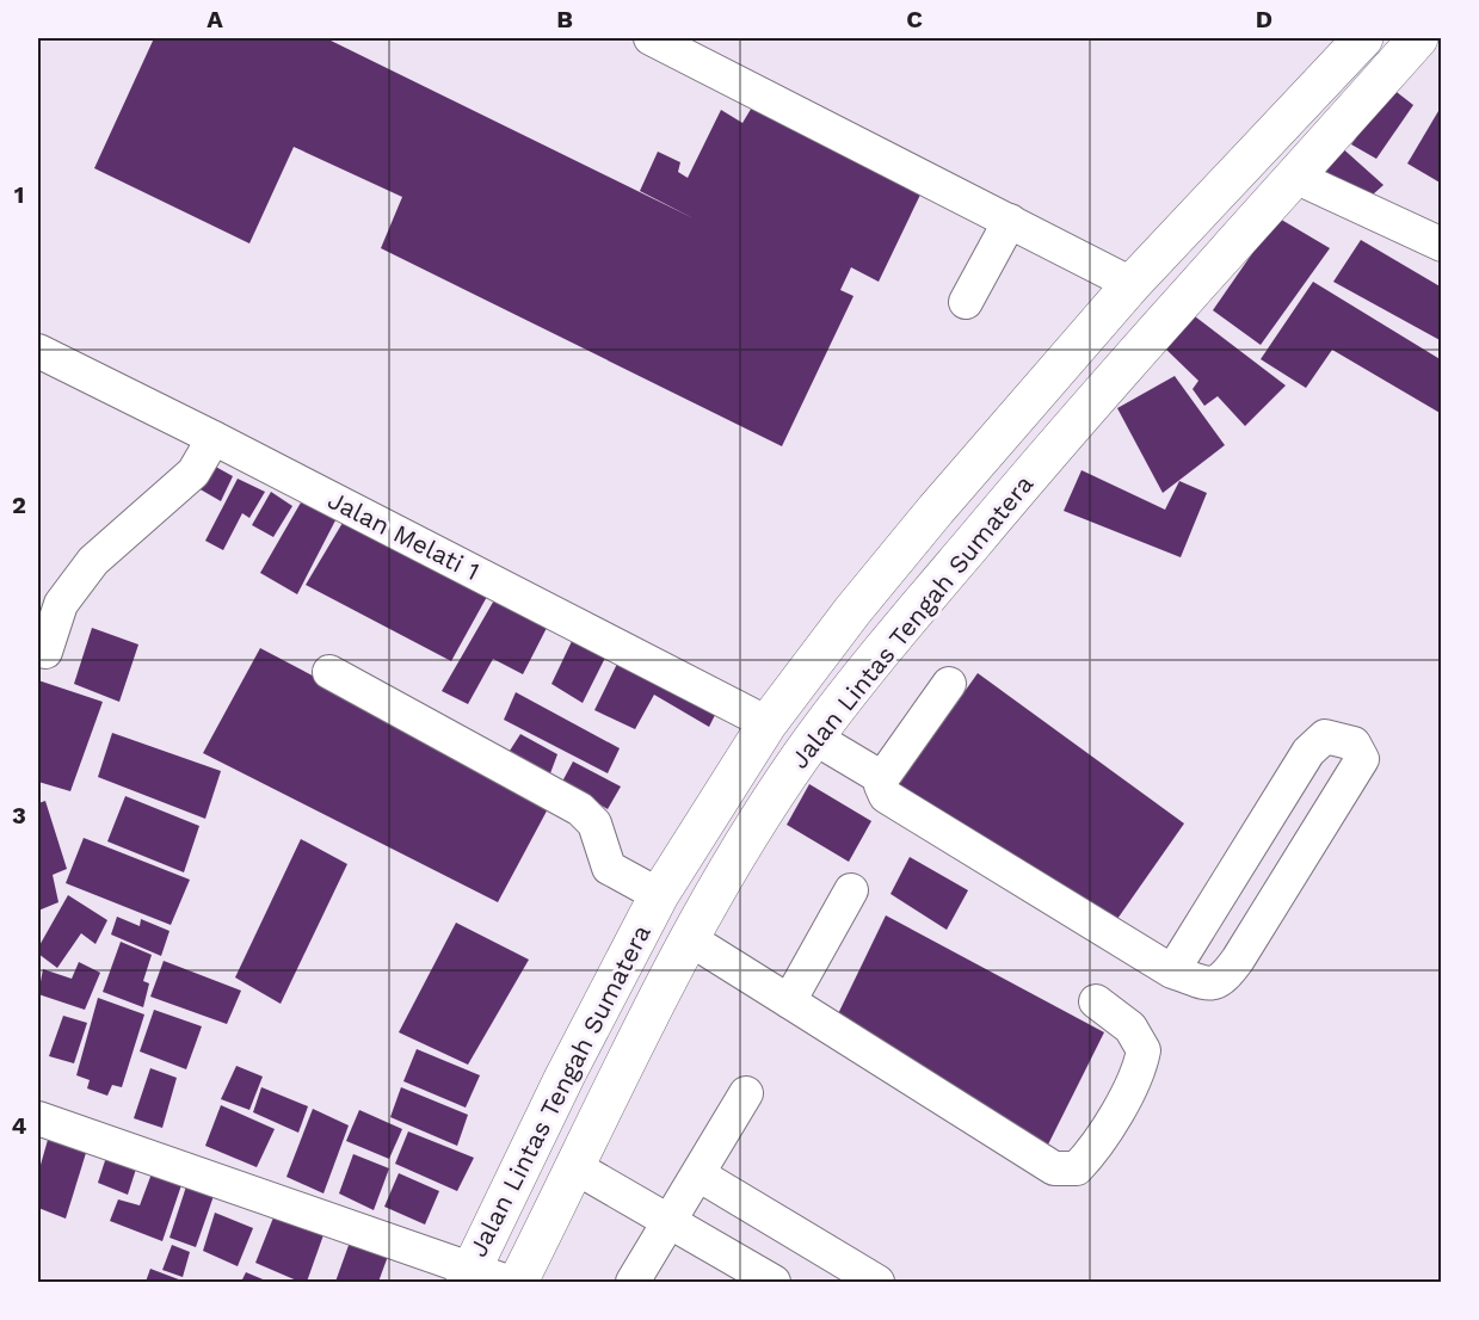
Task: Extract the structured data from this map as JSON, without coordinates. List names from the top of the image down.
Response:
{
  "streets": {
    "highway": ["Jalan Lintas Tengah Sumatera"],
    "street": ["Jalan Melati 1"]
  },
  "crossings": [
    ["Jalan Melati 1", "Jalan Lintas Tengah Sumatera"]
  ],
  "grid": {
    "columns": [
      "A",
      "B",
      "C",
      "D"
    ],
    "rows": [
      "1",
      "2",
      "3",
      "4"
    ]
  }
}
